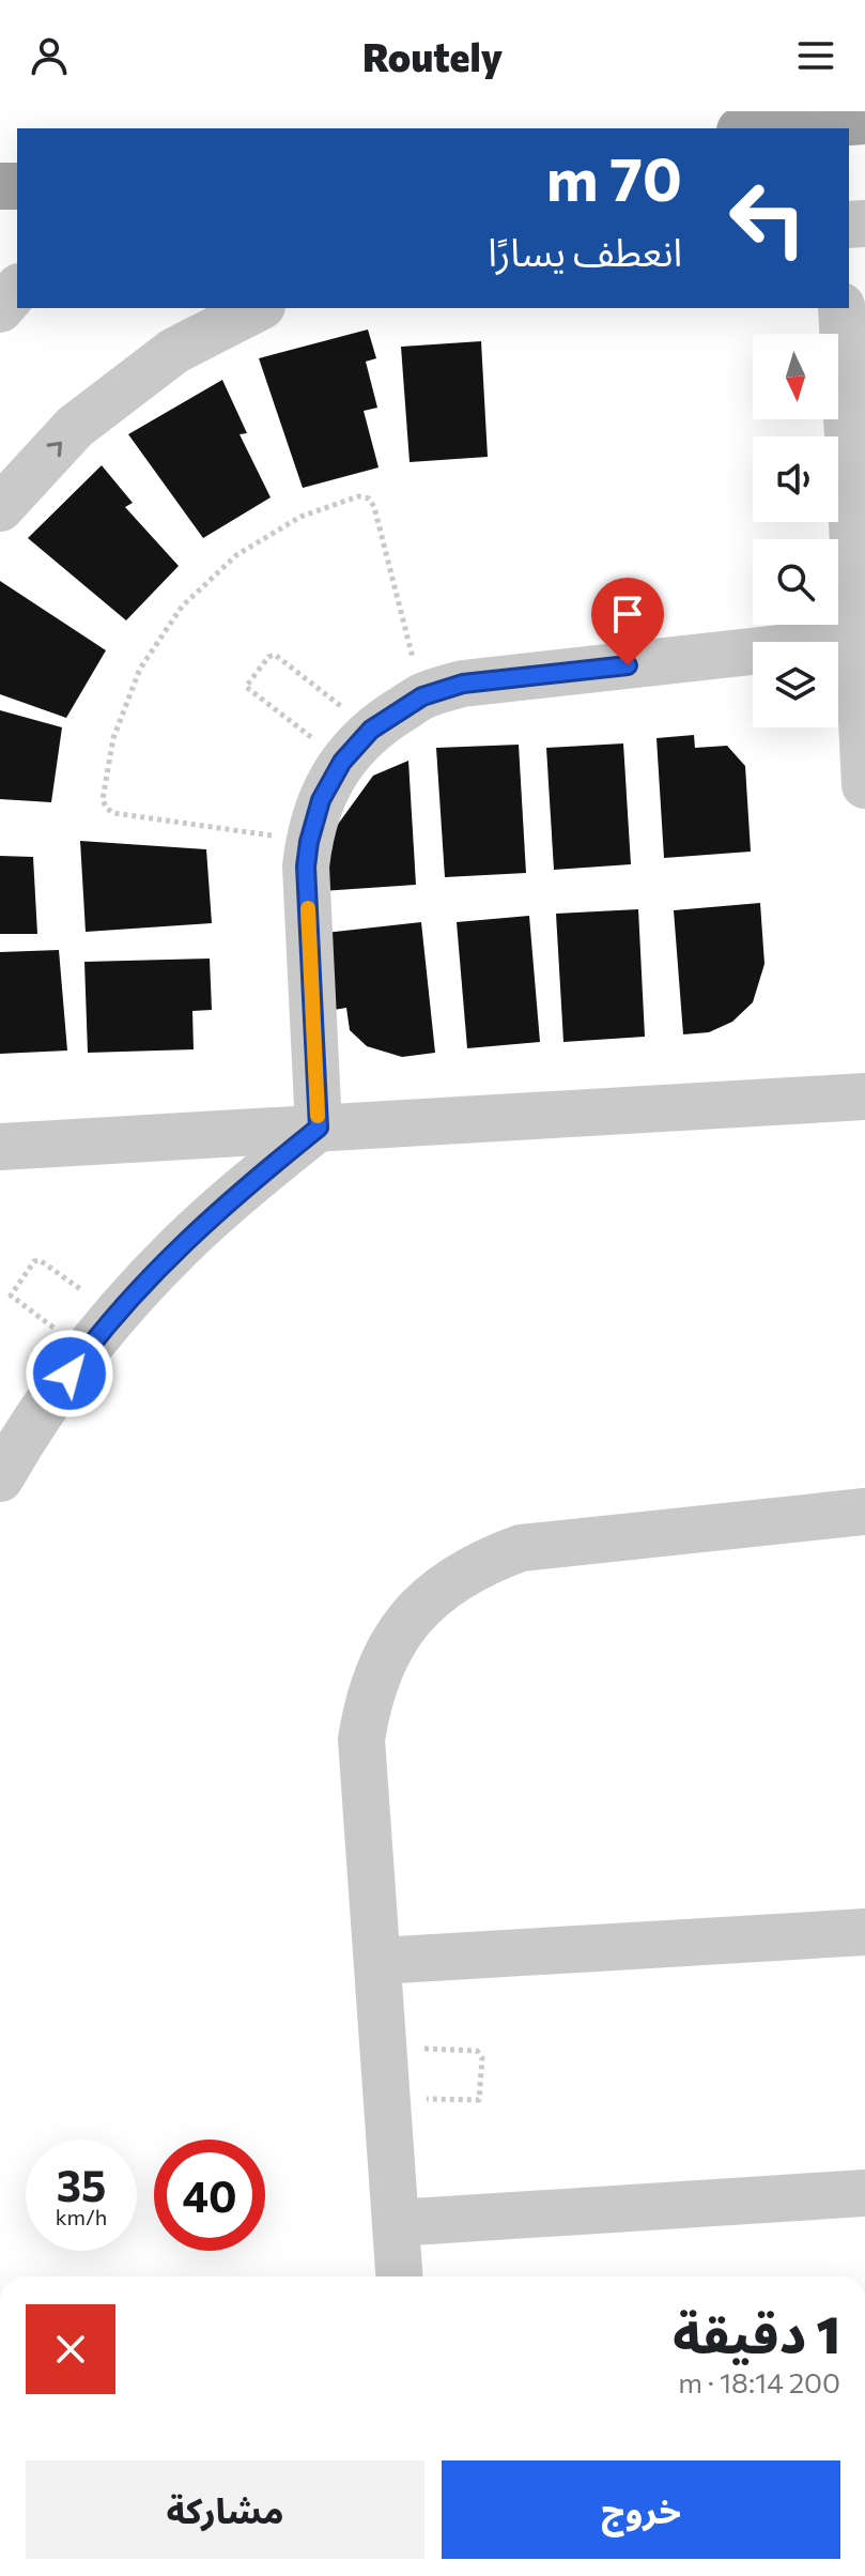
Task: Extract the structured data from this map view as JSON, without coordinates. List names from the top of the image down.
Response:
{
  "north": "bottom",
  "page": {
    "header": "Routely",
    "turn": ["70 m", "انعطف يسارًا"],
    "speed": "35 km/h",
    "limit": "40",
    "heading": ["1 دقيقة", "200 m · 18:14"],
    "buttons": ["خروج", "مشاركة"]
  }
}
